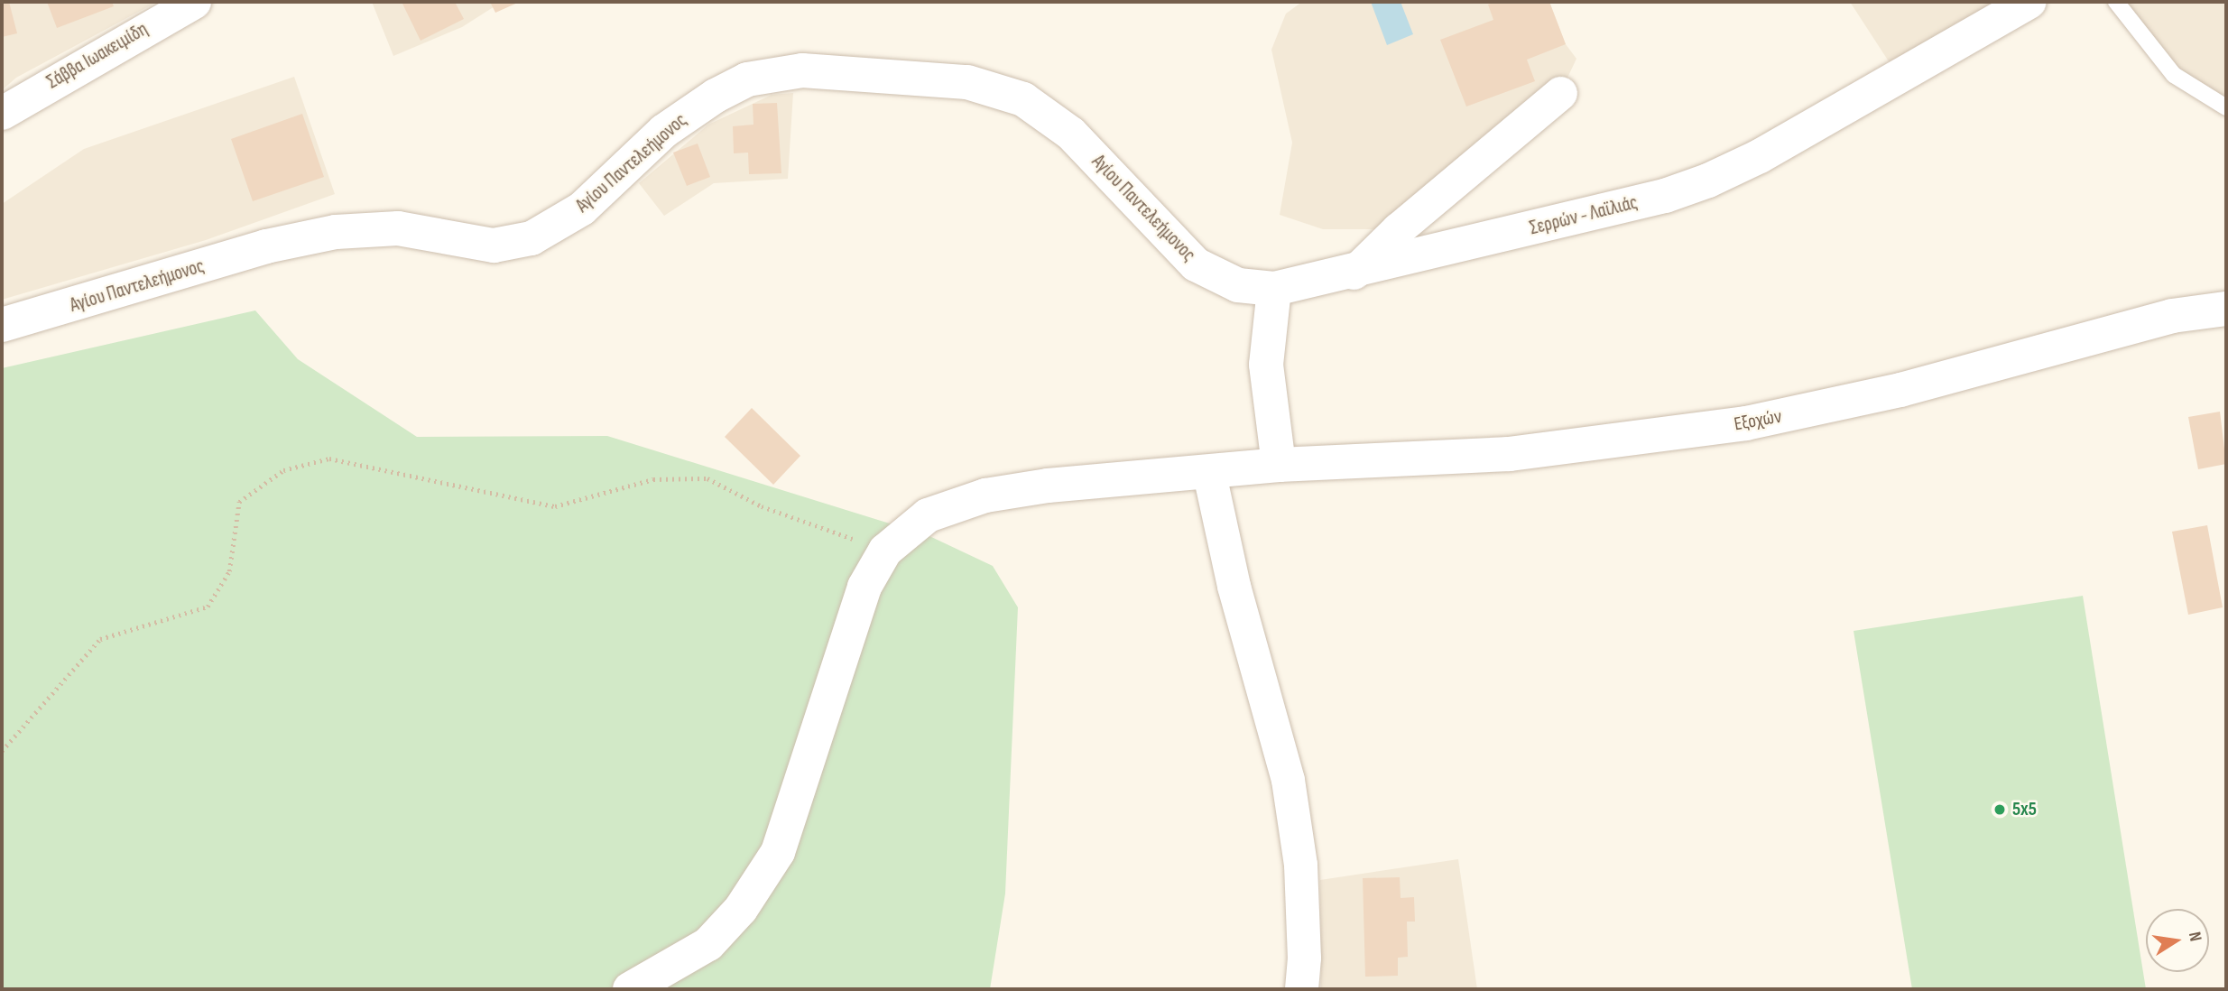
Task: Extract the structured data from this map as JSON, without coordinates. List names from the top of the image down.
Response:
{
  "streets": {
    "main road": ["Αγίου Παντελεήμονος", "Σερρών - Λαϊλιάς", "Εξοχών"],
    "street": ["Σάββα Ιωακειμίδη"]
  },
  "crossings": [
    ["Αγίου Παντελεήμονος", "Σερρών - Λαϊλιάς"]
  ],
  "places": ["5x5"],
  "north": "right"
}
